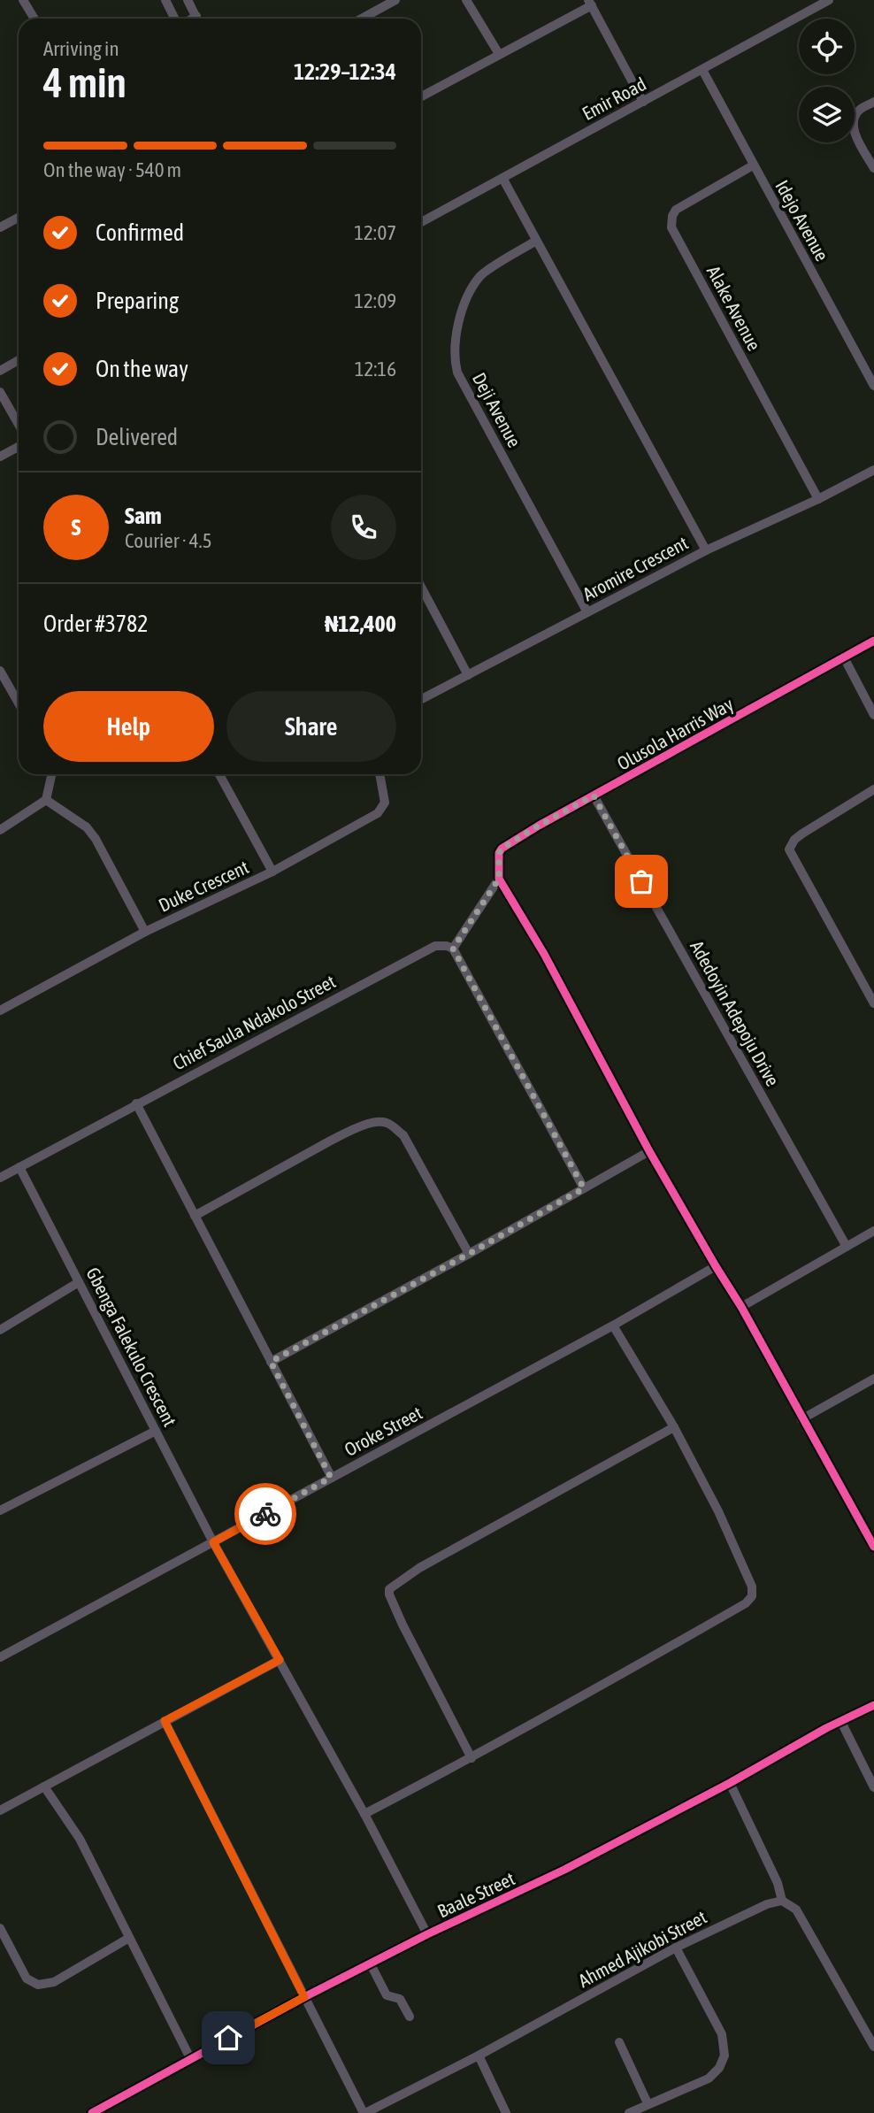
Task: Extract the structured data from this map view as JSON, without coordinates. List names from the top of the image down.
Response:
{
  "streets": {
    "street": [
      "Emir Road",
      "Idejo Avenue",
      "Alake Avenue",
      "Deji Avenue",
      "Aromire Crescent",
      "Olusola Harris Way",
      "Duke Crescent",
      "Adedoyin Adepoju Drive",
      "Chief Saula Ndakolo Street",
      "Gbenga Falekulo Crescent",
      "Oroke Street",
      "Baale Street",
      "Ahmed Ajikobi Street"
    ]
  },
  "crossings": [
    ["Emir Road", "Idejo Avenue"],
    ["Idejo Avenue", "Alake Avenue"],
    ["Alake Avenue", "Aromire Crescent"],
    ["Deji Avenue", "Aromire Crescent"],
    ["Olusola Harris Way", "Adedoyin Adepoju Drive"],
    ["Chief Saula Ndakolo Street", "Gbenga Falekulo Crescent"],
    ["Gbenga Falekulo Crescent", "Oroke Street"],
    ["Gbenga Falekulo Crescent", "Baale Street"]
  ],
  "page": {
    "heading": ["4 min", "Arriving in", "12:29–12:34"],
    "panel": [
      "Sam",
      "Courier · 4.5",
      "Order #3782",
      "₦12,400"
    ],
    "bar": "On the way · 540 m",
    "list": [
      ["Confirmed", "12:07"],
      ["Preparing", "12:09"],
      ["On the way", "12:16"],
      "Delivered"
    ],
    "round": "S",
    "buttons": ["Help", "Share"]
  }
}
